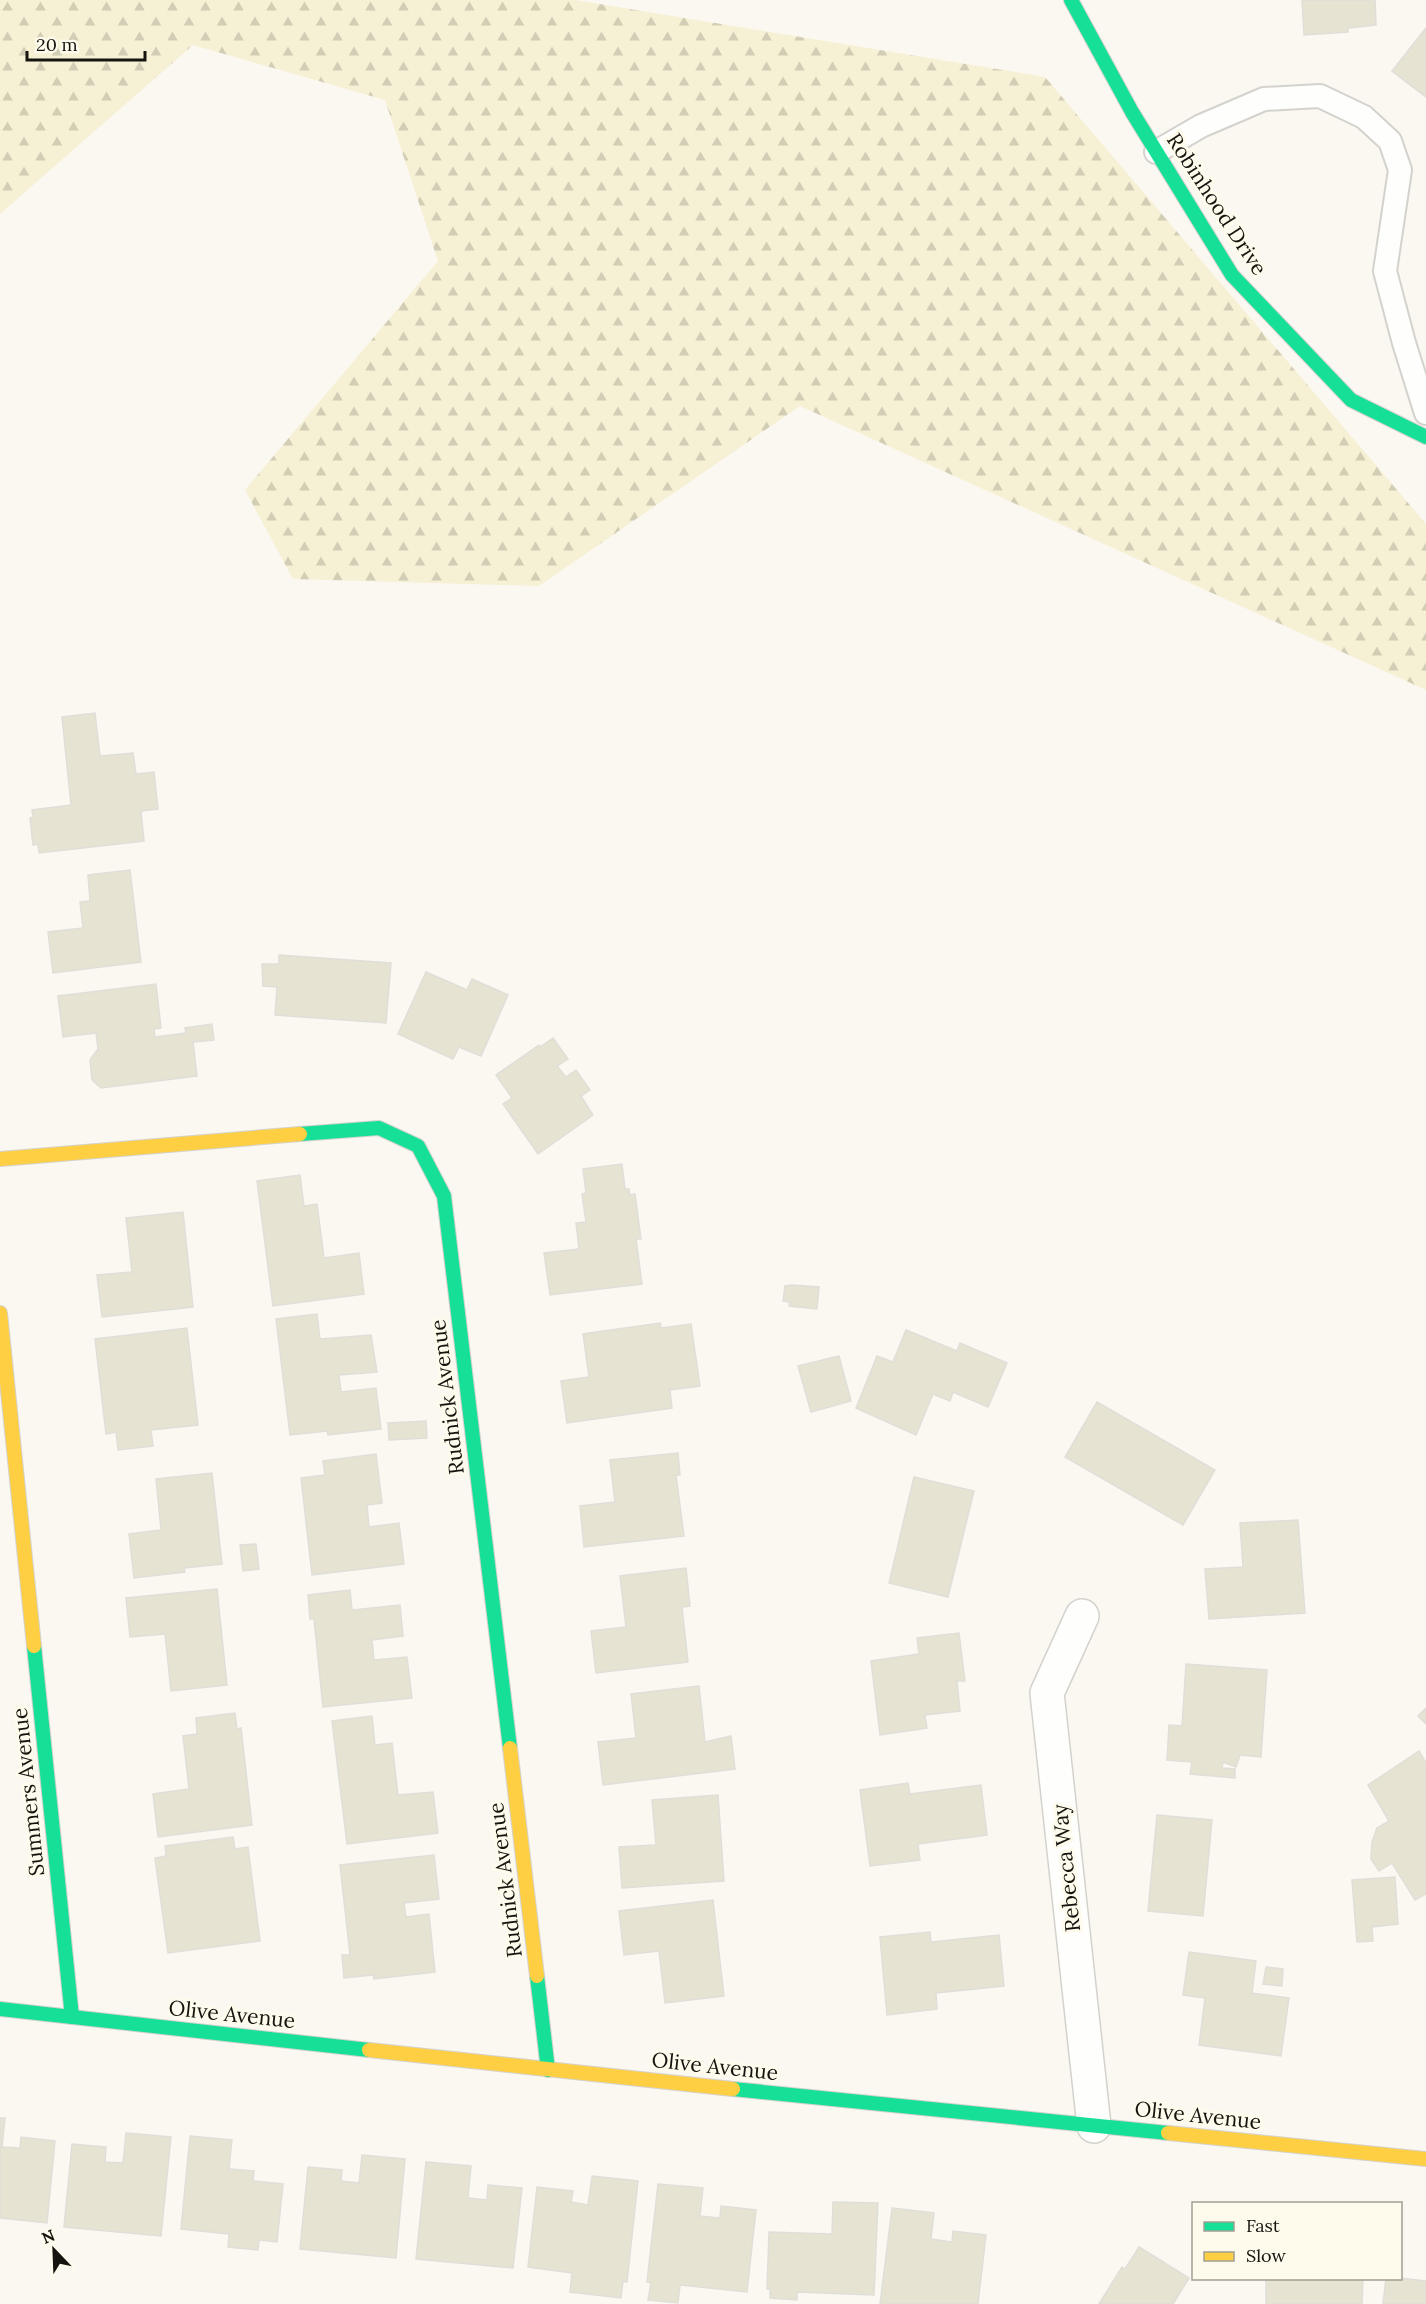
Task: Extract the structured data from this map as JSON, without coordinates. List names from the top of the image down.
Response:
{
  "streets": {
    "street": [
      "Robinhood Drive",
      "Rudnick Avenue",
      "Summers Avenue",
      "Rebecca Way",
      "Olive Avenue"
    ]
  },
  "crossings": [
    ["Rudnick Avenue", "Olive Avenue"],
    ["Summers Avenue", "Olive Avenue"],
    ["Rebecca Way", "Olive Avenue"]
  ],
  "legend": ["Fast", "Slow"],
  "scale_bar": "20 m",
  "north": "top left"
}
